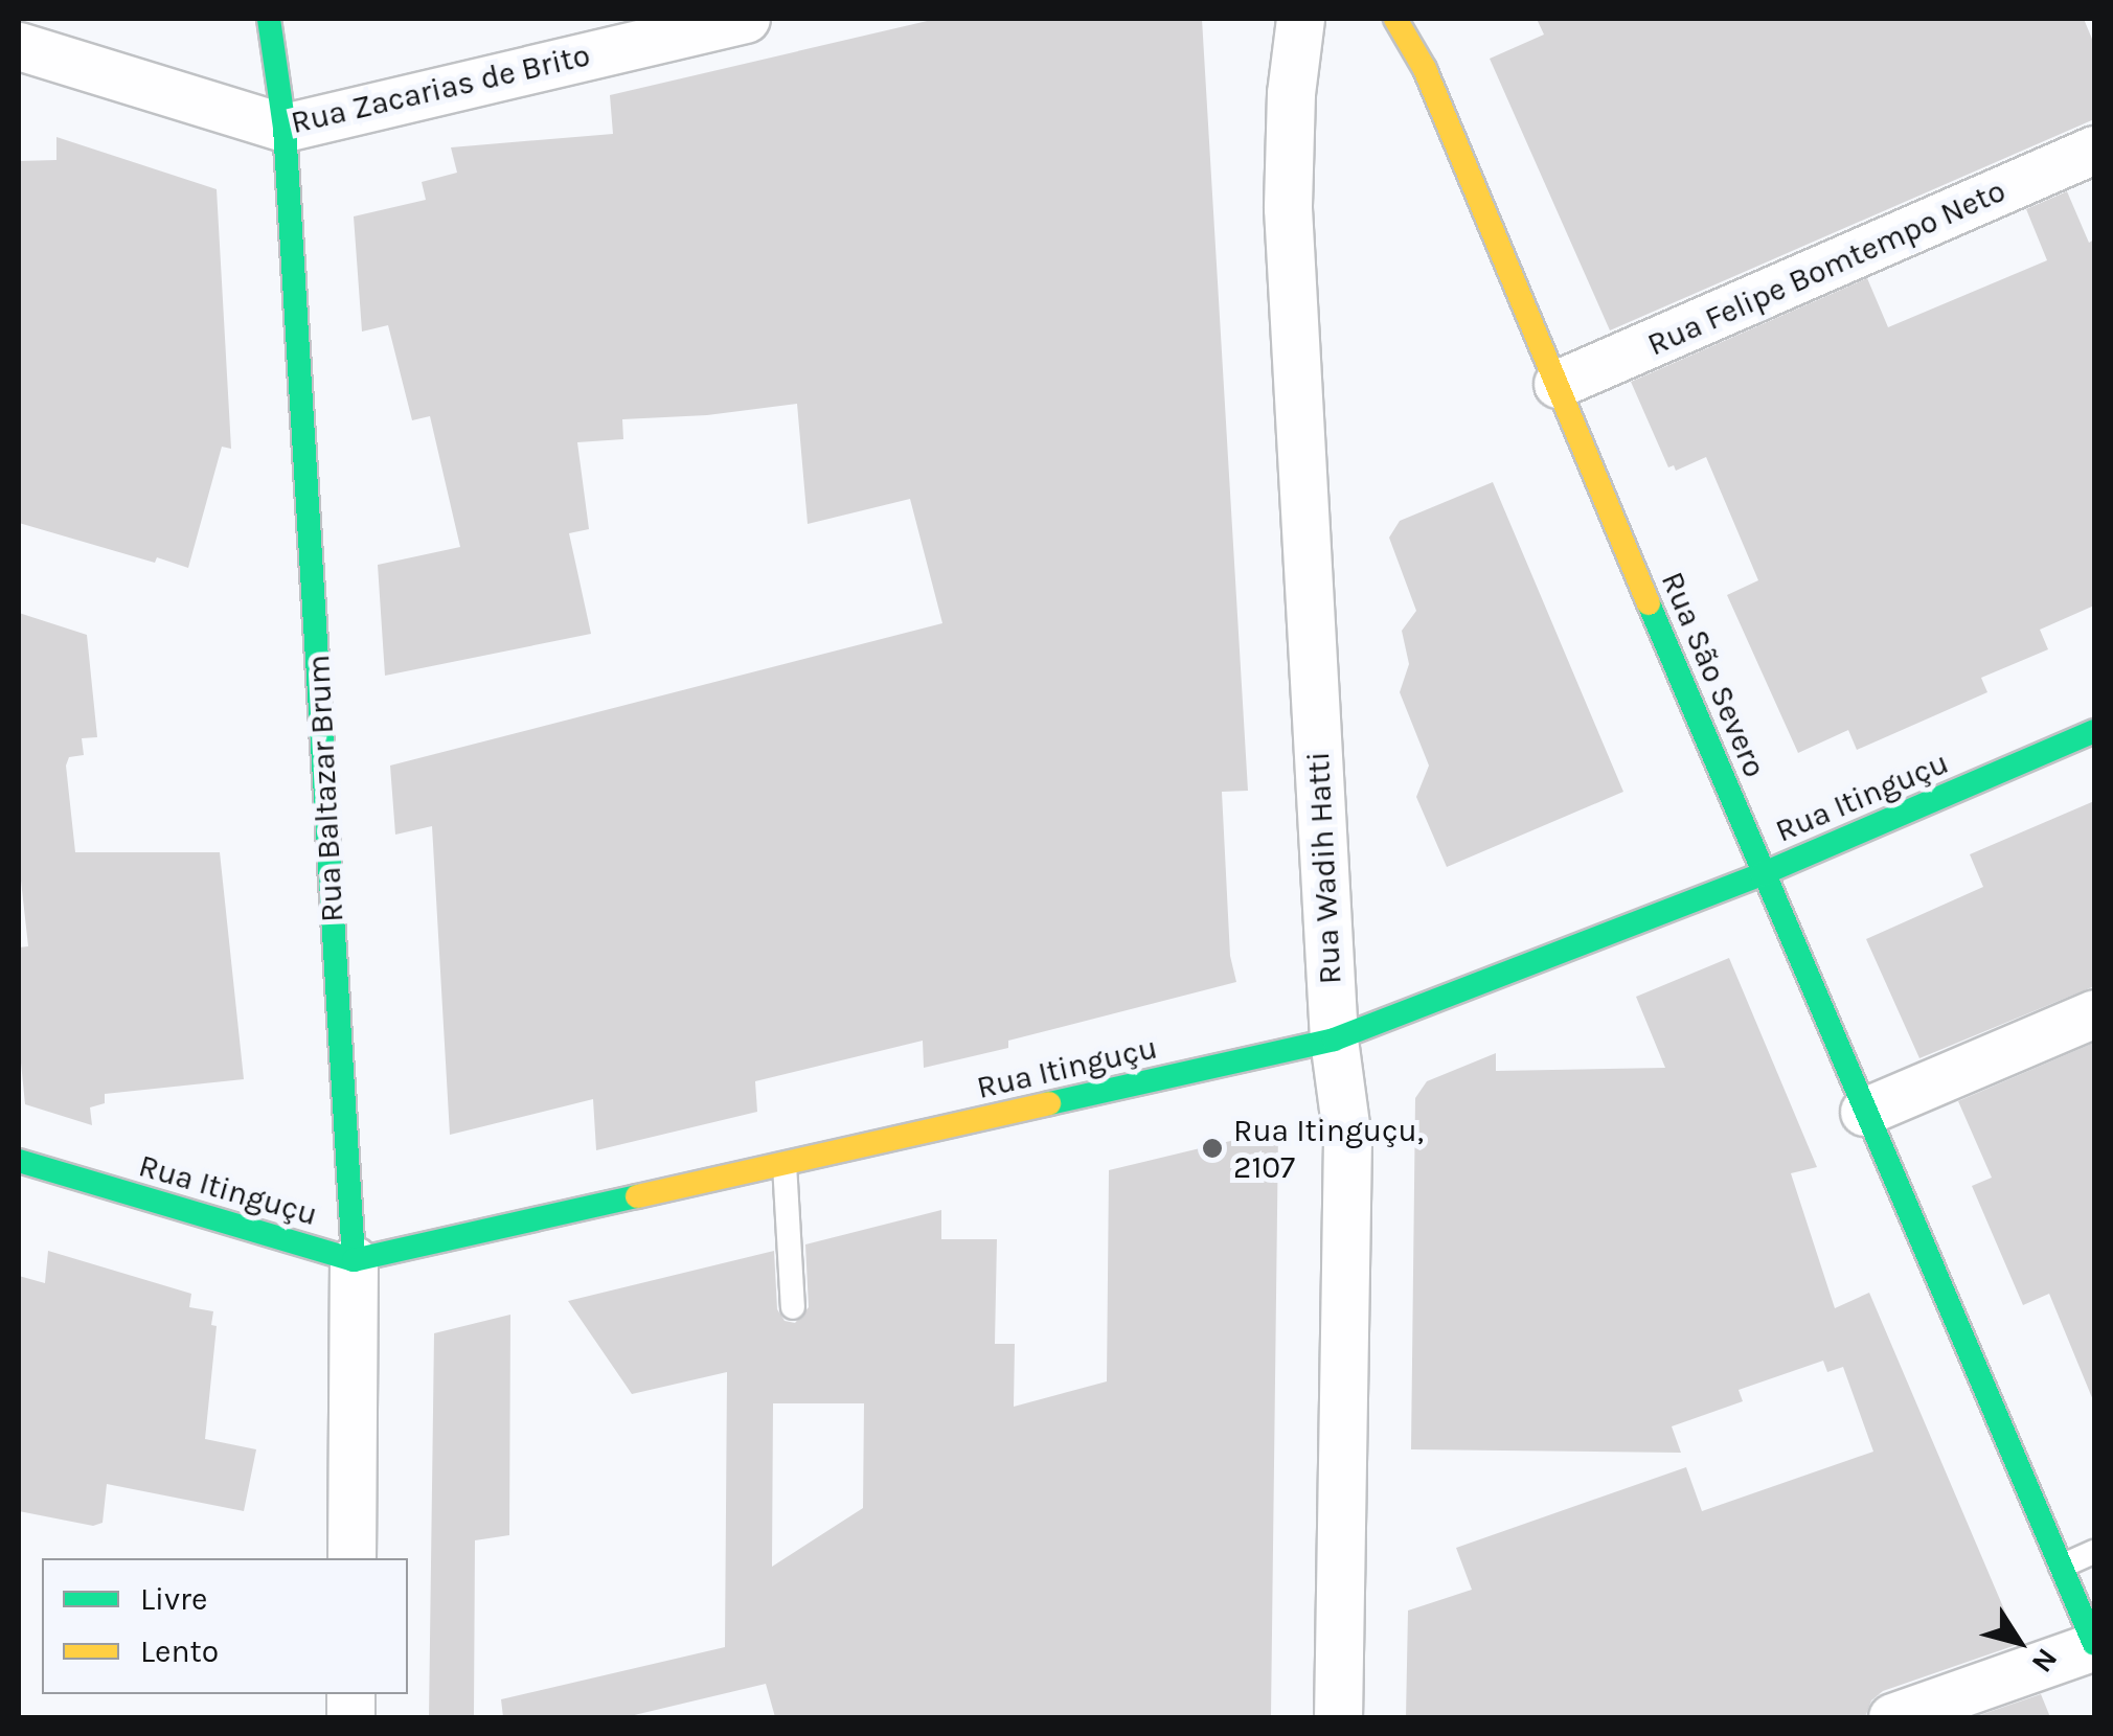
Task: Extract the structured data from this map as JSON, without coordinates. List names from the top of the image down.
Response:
{
  "streets": {
    "street": [
      "Rua Zacarias de Brito",
      "Rua Felipe Bomtempo Neto",
      "Rua São Severo",
      "Rua Baltazar Brum",
      "Rua Itinguçu",
      "Rua Wadih Hatti"
    ]
  },
  "crossings": [
    ["Rua Zacarias de Brito", "Rua Baltazar Brum"],
    ["Rua Felipe Bomtempo Neto", "Rua São Severo"],
    ["Rua São Severo", "Rua Itinguçu"],
    ["Rua Baltazar Brum", "Rua Itinguçu"],
    ["Rua Itinguçu", "Rua Wadih Hatti"]
  ],
  "places": ["Rua Itinguçu, 2107"],
  "legend": ["Livre", "Lento"],
  "north": "bottom right"
}
